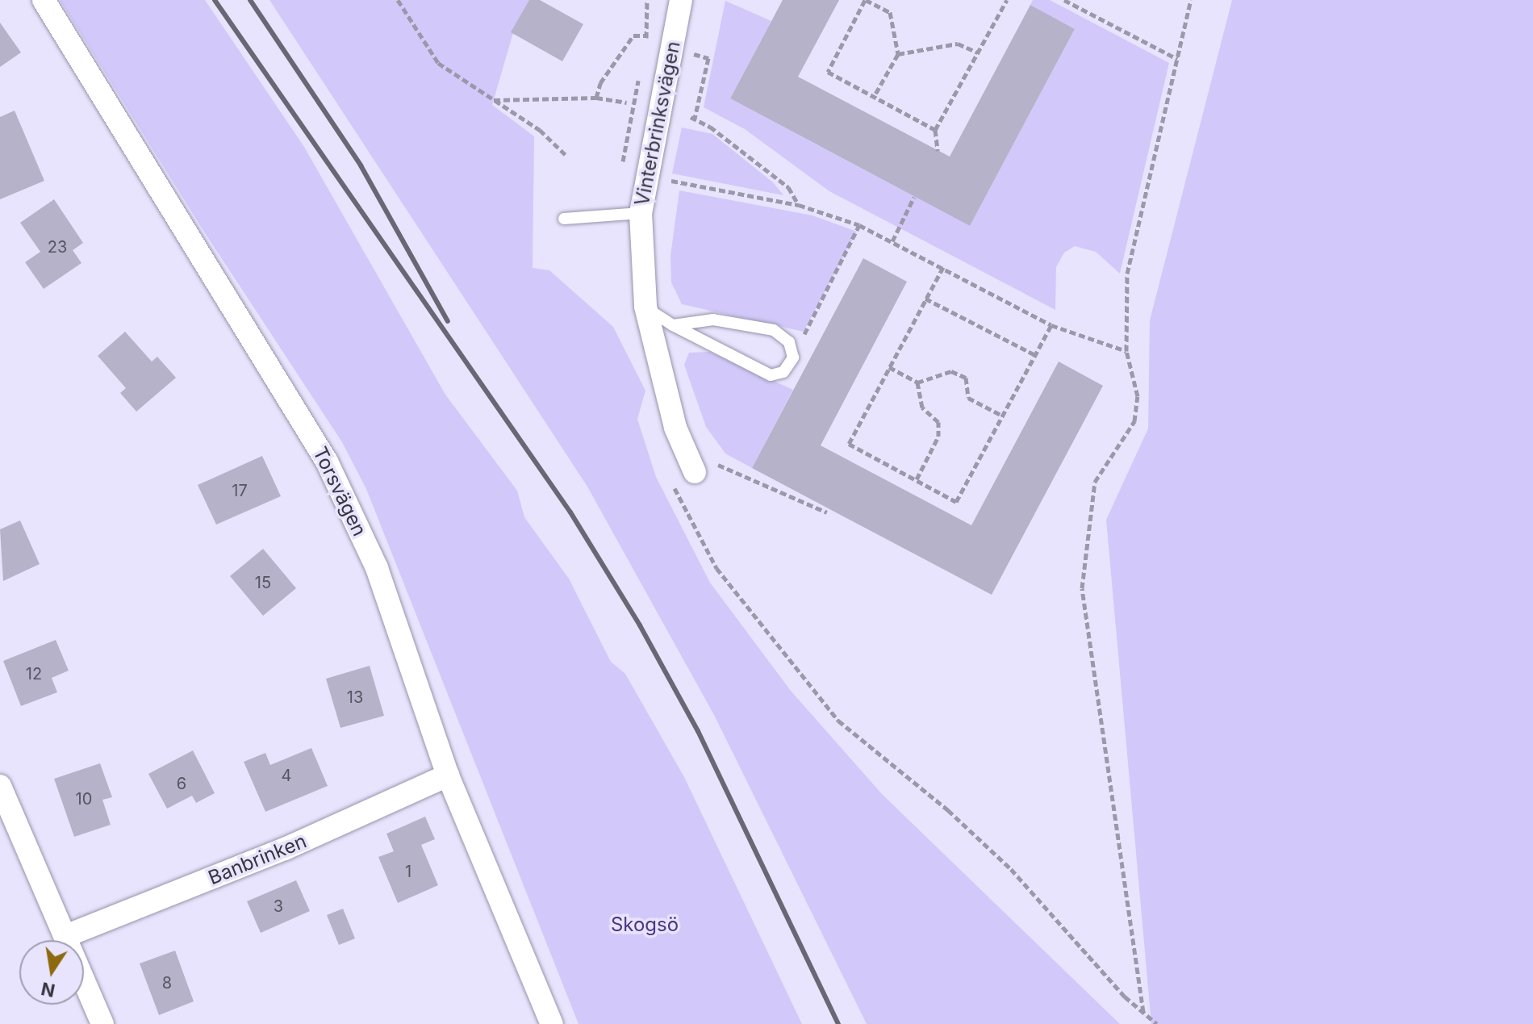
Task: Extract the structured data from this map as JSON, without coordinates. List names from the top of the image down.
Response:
{
  "streets": {
    "street": ["Vinterbrinksvägen", "Torsvägen", "Banbrinken"]
  },
  "crossings": [
    ["Torsvägen", "Banbrinken"]
  ],
  "parks": ["Skogsö"],
  "house_numbers": [
    "23",
    "17",
    "15",
    "12",
    "13",
    "4",
    "6",
    "10",
    "1",
    "3",
    "8"
  ],
  "north": "bottom"
}
